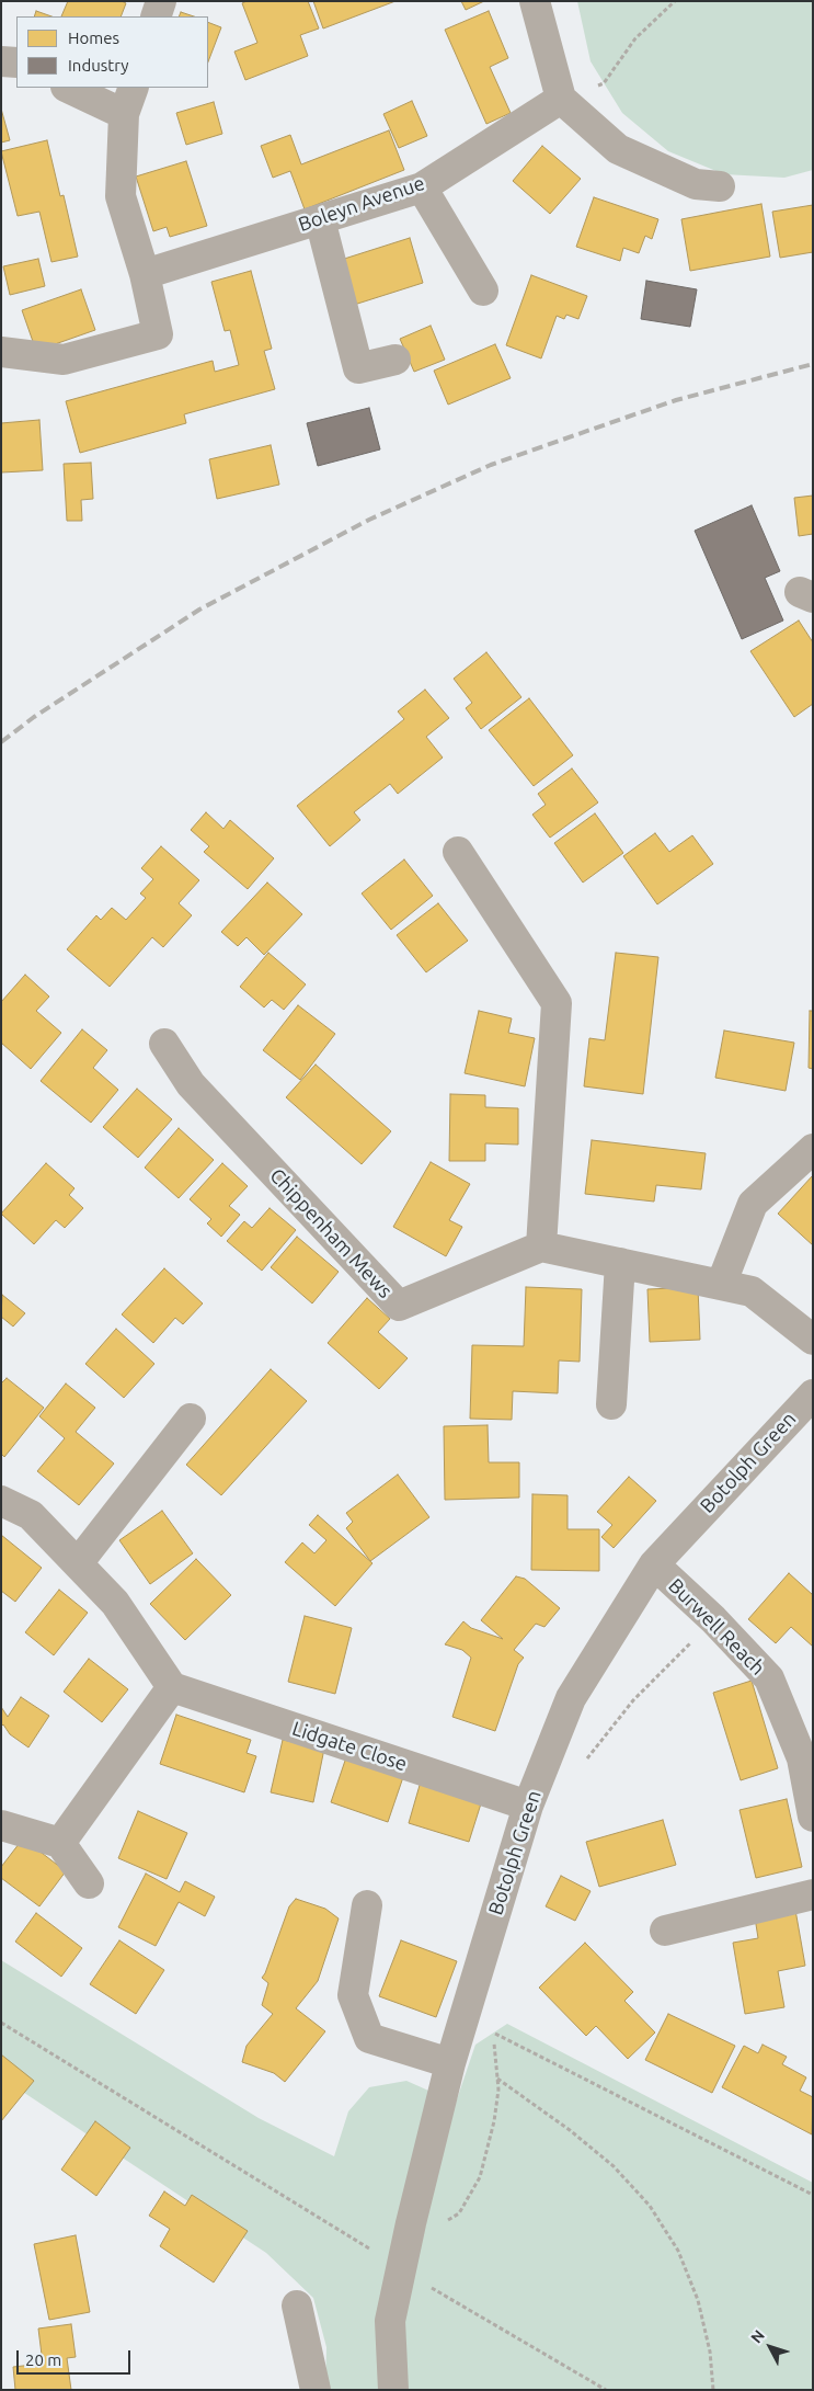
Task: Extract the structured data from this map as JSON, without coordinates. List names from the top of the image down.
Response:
{
  "streets": {
    "street": [
      "Boleyn Avenue",
      "Chippenham Mews",
      "Botolph Green",
      "Burwell Reach",
      "Lidgate Close"
    ]
  },
  "crossings": [
    ["Botolph Green", "Burwell Reach"],
    ["Botolph Green", "Lidgate Close"]
  ],
  "legend": ["Homes", "Industry"],
  "scale_bar": "20 m",
  "north": "top left"
}
